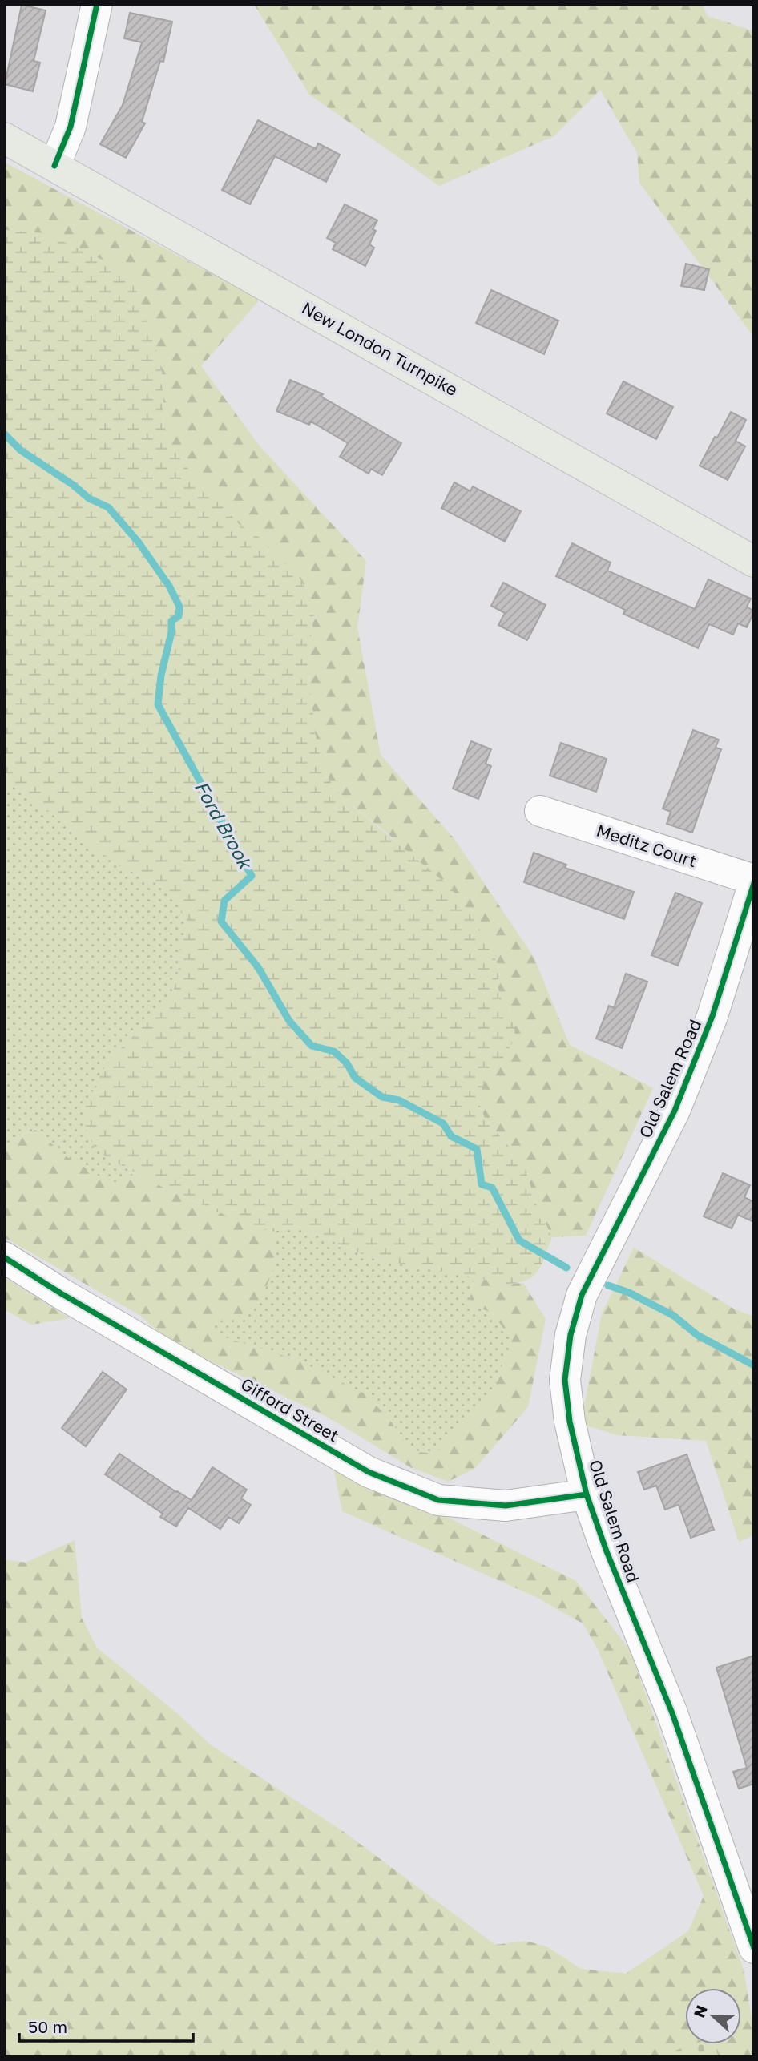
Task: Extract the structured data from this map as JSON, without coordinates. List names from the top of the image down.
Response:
{
  "streets": {
    "main road": ["New London Turnpike"],
    "street": ["Meditz Court", "Old Salem Road", "Gifford Street"]
  },
  "crossings": [
    ["Meditz Court", "Old Salem Road"],
    ["Old Salem Road", "Gifford Street"]
  ],
  "water": ["Ford Brook"],
  "scale_bar": "50 m",
  "north": "left"
}
